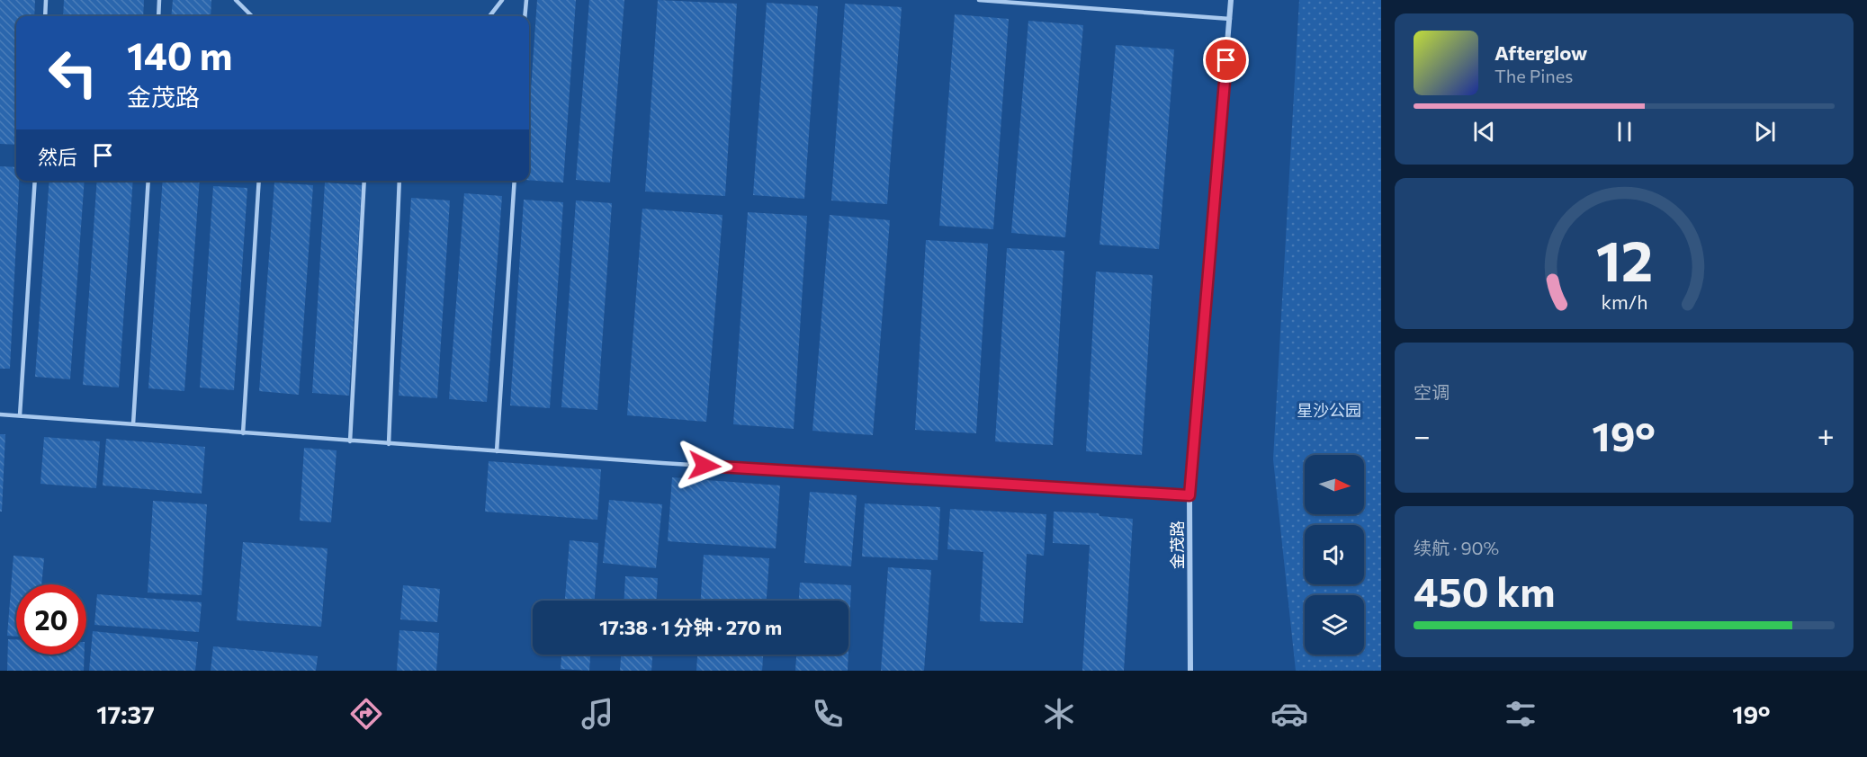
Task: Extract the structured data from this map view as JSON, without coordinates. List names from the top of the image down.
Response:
{
  "streets": {
    "street": ["金茂路"]
  },
  "parks": ["星沙公园"],
  "north": "right",
  "page": {
    "turn": ["140 m", "金茂路"],
    "song": ["Afterglow", "The Pines"],
    "then": "然后",
    "tile": [
      "空调",
      ["续航 · 90%", "450 km"]
    ],
    "heat": ["−", "19°", "+"],
    "limit": "20",
    "trip": "17:38 · 1 分钟 · 270 m",
    "tabs": ["17:37", "19°"],
    "gauge": ["12", "km/h"]
  }
}
